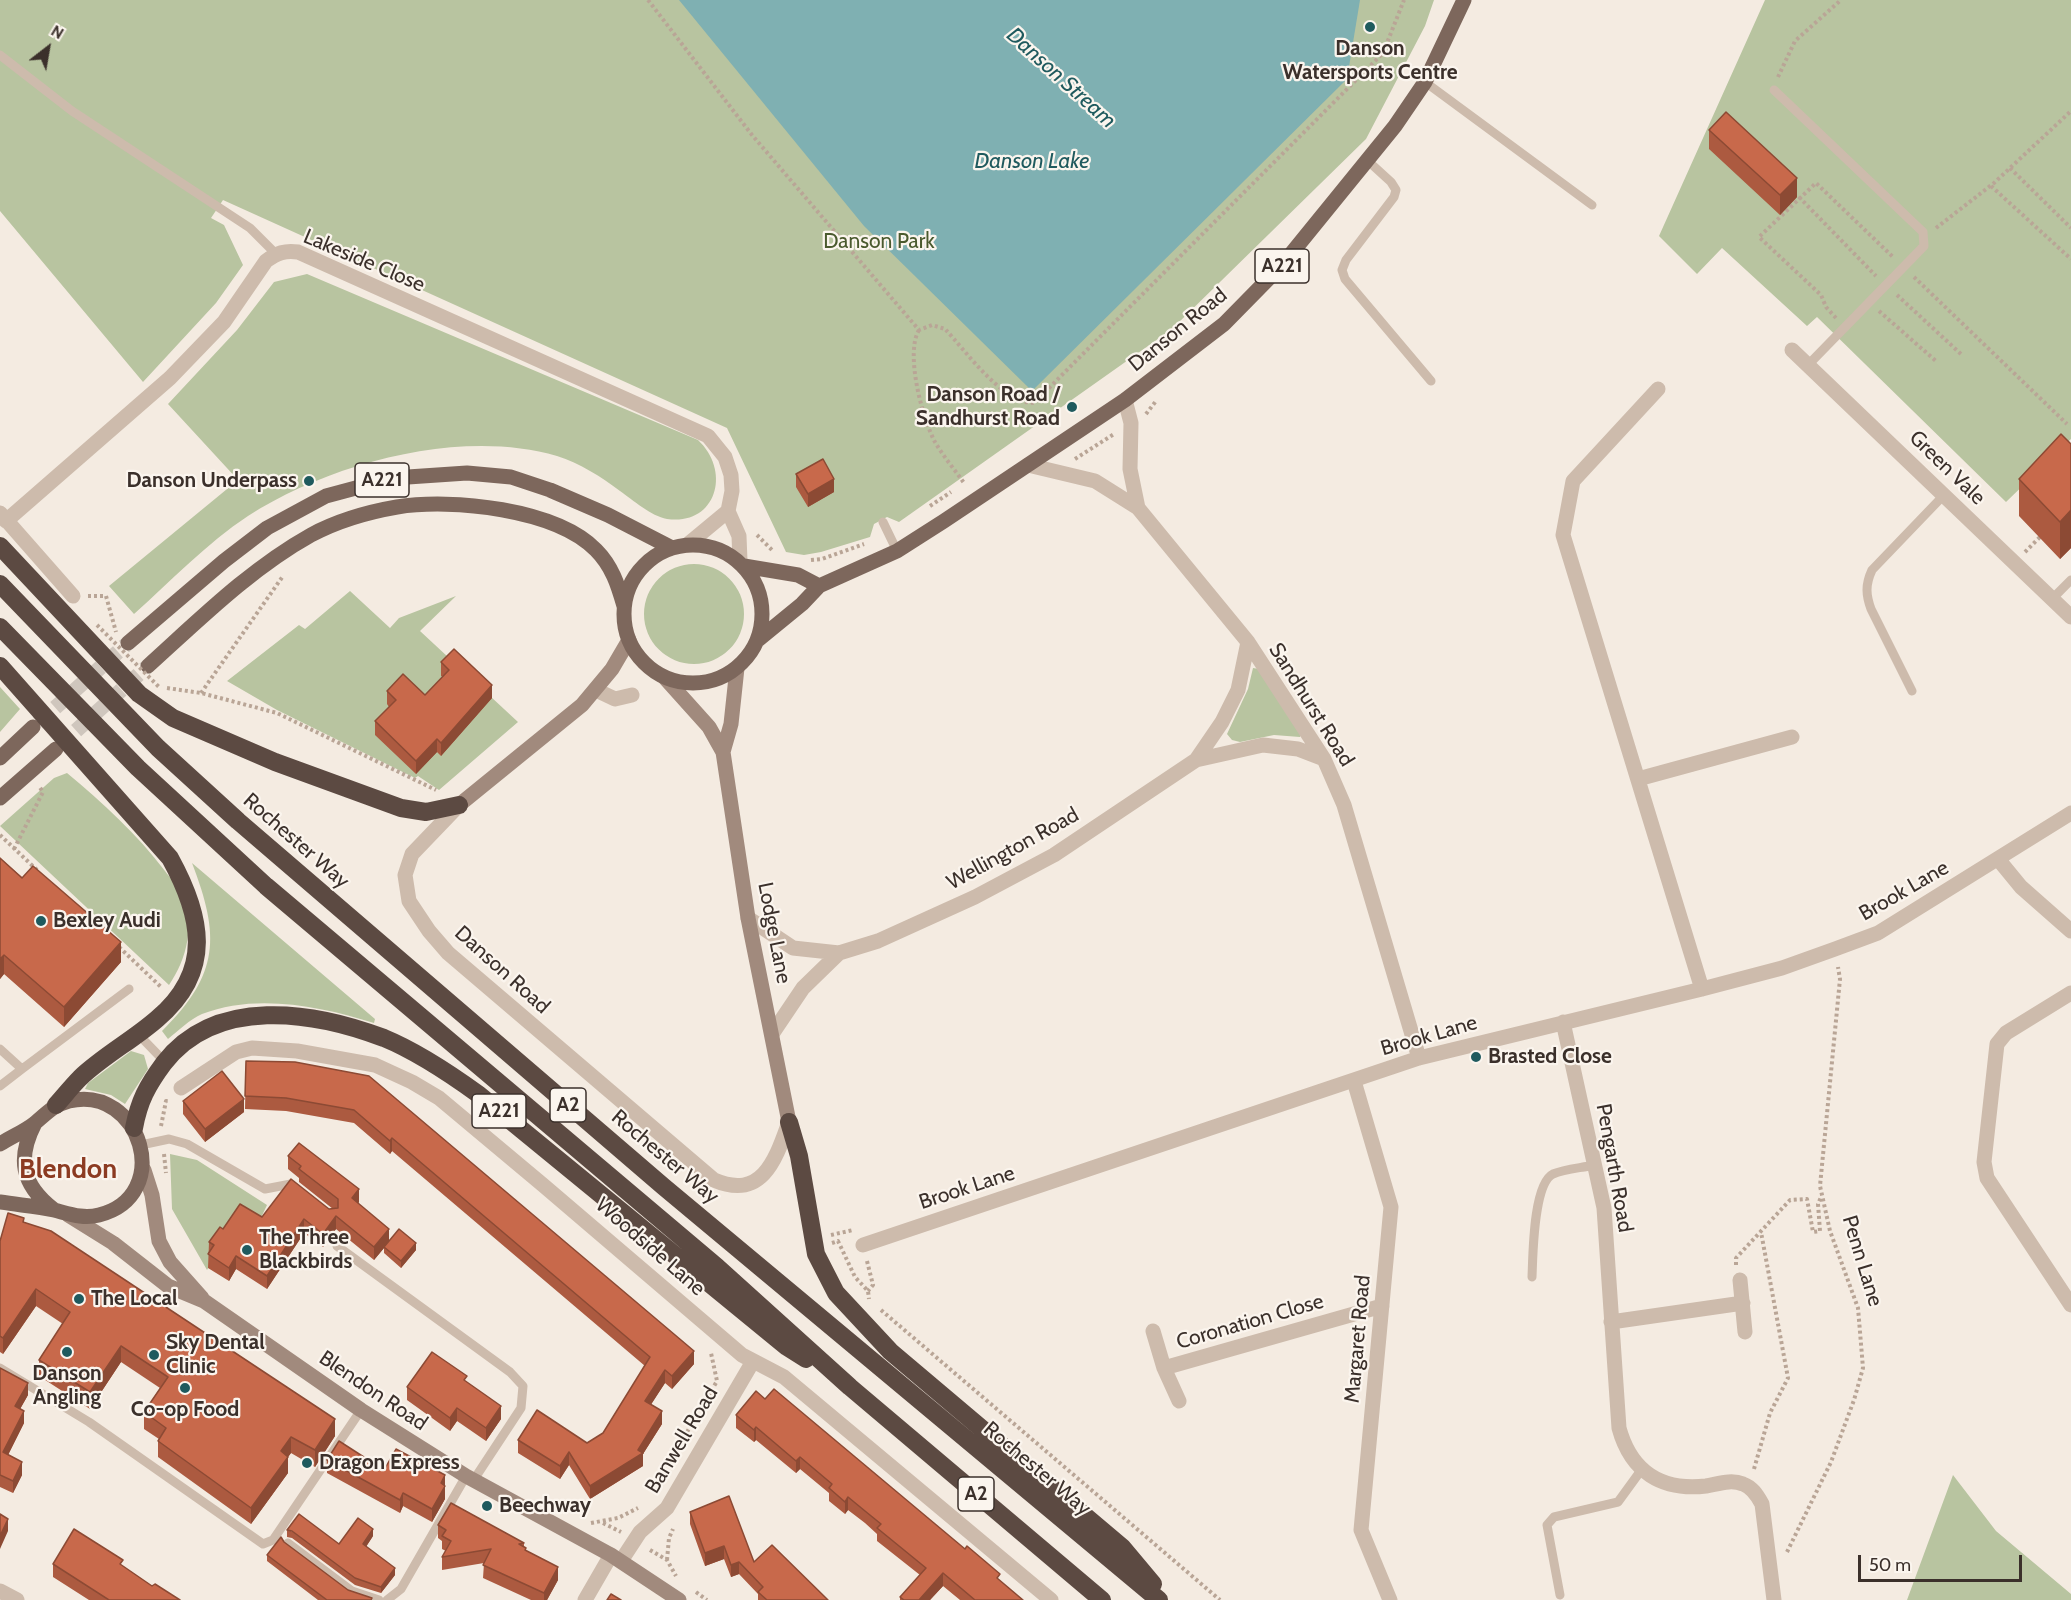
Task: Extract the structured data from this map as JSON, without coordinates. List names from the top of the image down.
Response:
{
  "streets": {
    "highway": ["A221", "Rochester Way", "A2"],
    "main road": ["Danson Road", "Lodge Lane", "Blendon Road"],
    "street": [
      "Lakeside Close",
      "Green Vale",
      "Sandhurst Road",
      "Wellington Road",
      "Brook Lane",
      "Pengarth Road",
      "Woodside Lane",
      "Coronation Close",
      "Margaret Road",
      "Banwell Road"
    ],
    "path": ["Penn Lane"]
  },
  "crossings": [
    ["Lakeside Close", "A221"],
    ["Lakeside Close", "Danson Road"],
    ["Lakeside Close", "Lodge Lane"],
    ["A221", "Danson Road"],
    ["A221", "Lodge Lane"],
    ["A221", "A2"],
    ["A221", "Blendon Road"],
    ["Danson Road", "Sandhurst Road"],
    ["Danson Road", "Lodge Lane"],
    ["Sandhurst Road", "Wellington Road"],
    ["Sandhurst Road", "Brook Lane"],
    ["Wellington Road", "Lodge Lane"],
    ["Brook Lane", "Pengarth Road"],
    ["Brook Lane", "Margaret Road"],
    ["Woodside Lane", "Banwell Road"],
    ["Coronation Close", "Margaret Road"],
    ["Blendon Road", "Banwell Road"]
  ],
  "districts": ["Blendon"],
  "water": ["Danson Stream", "Danson Lake"],
  "parks": ["Danson Park"],
  "places": [
    "Danson Watersports Centre",
    "Danson Road / Sandhurst Road",
    "Danson Underpass",
    "Bexley Audi",
    "Brasted Close",
    "The Three Blackbirds",
    "The Local",
    "Danson Angling",
    "Sky Dental Clinic",
    "Co-op Food",
    "Dragon Express",
    "Beechway"
  ],
  "scale_bar": "50 m",
  "north": "top right"
}
